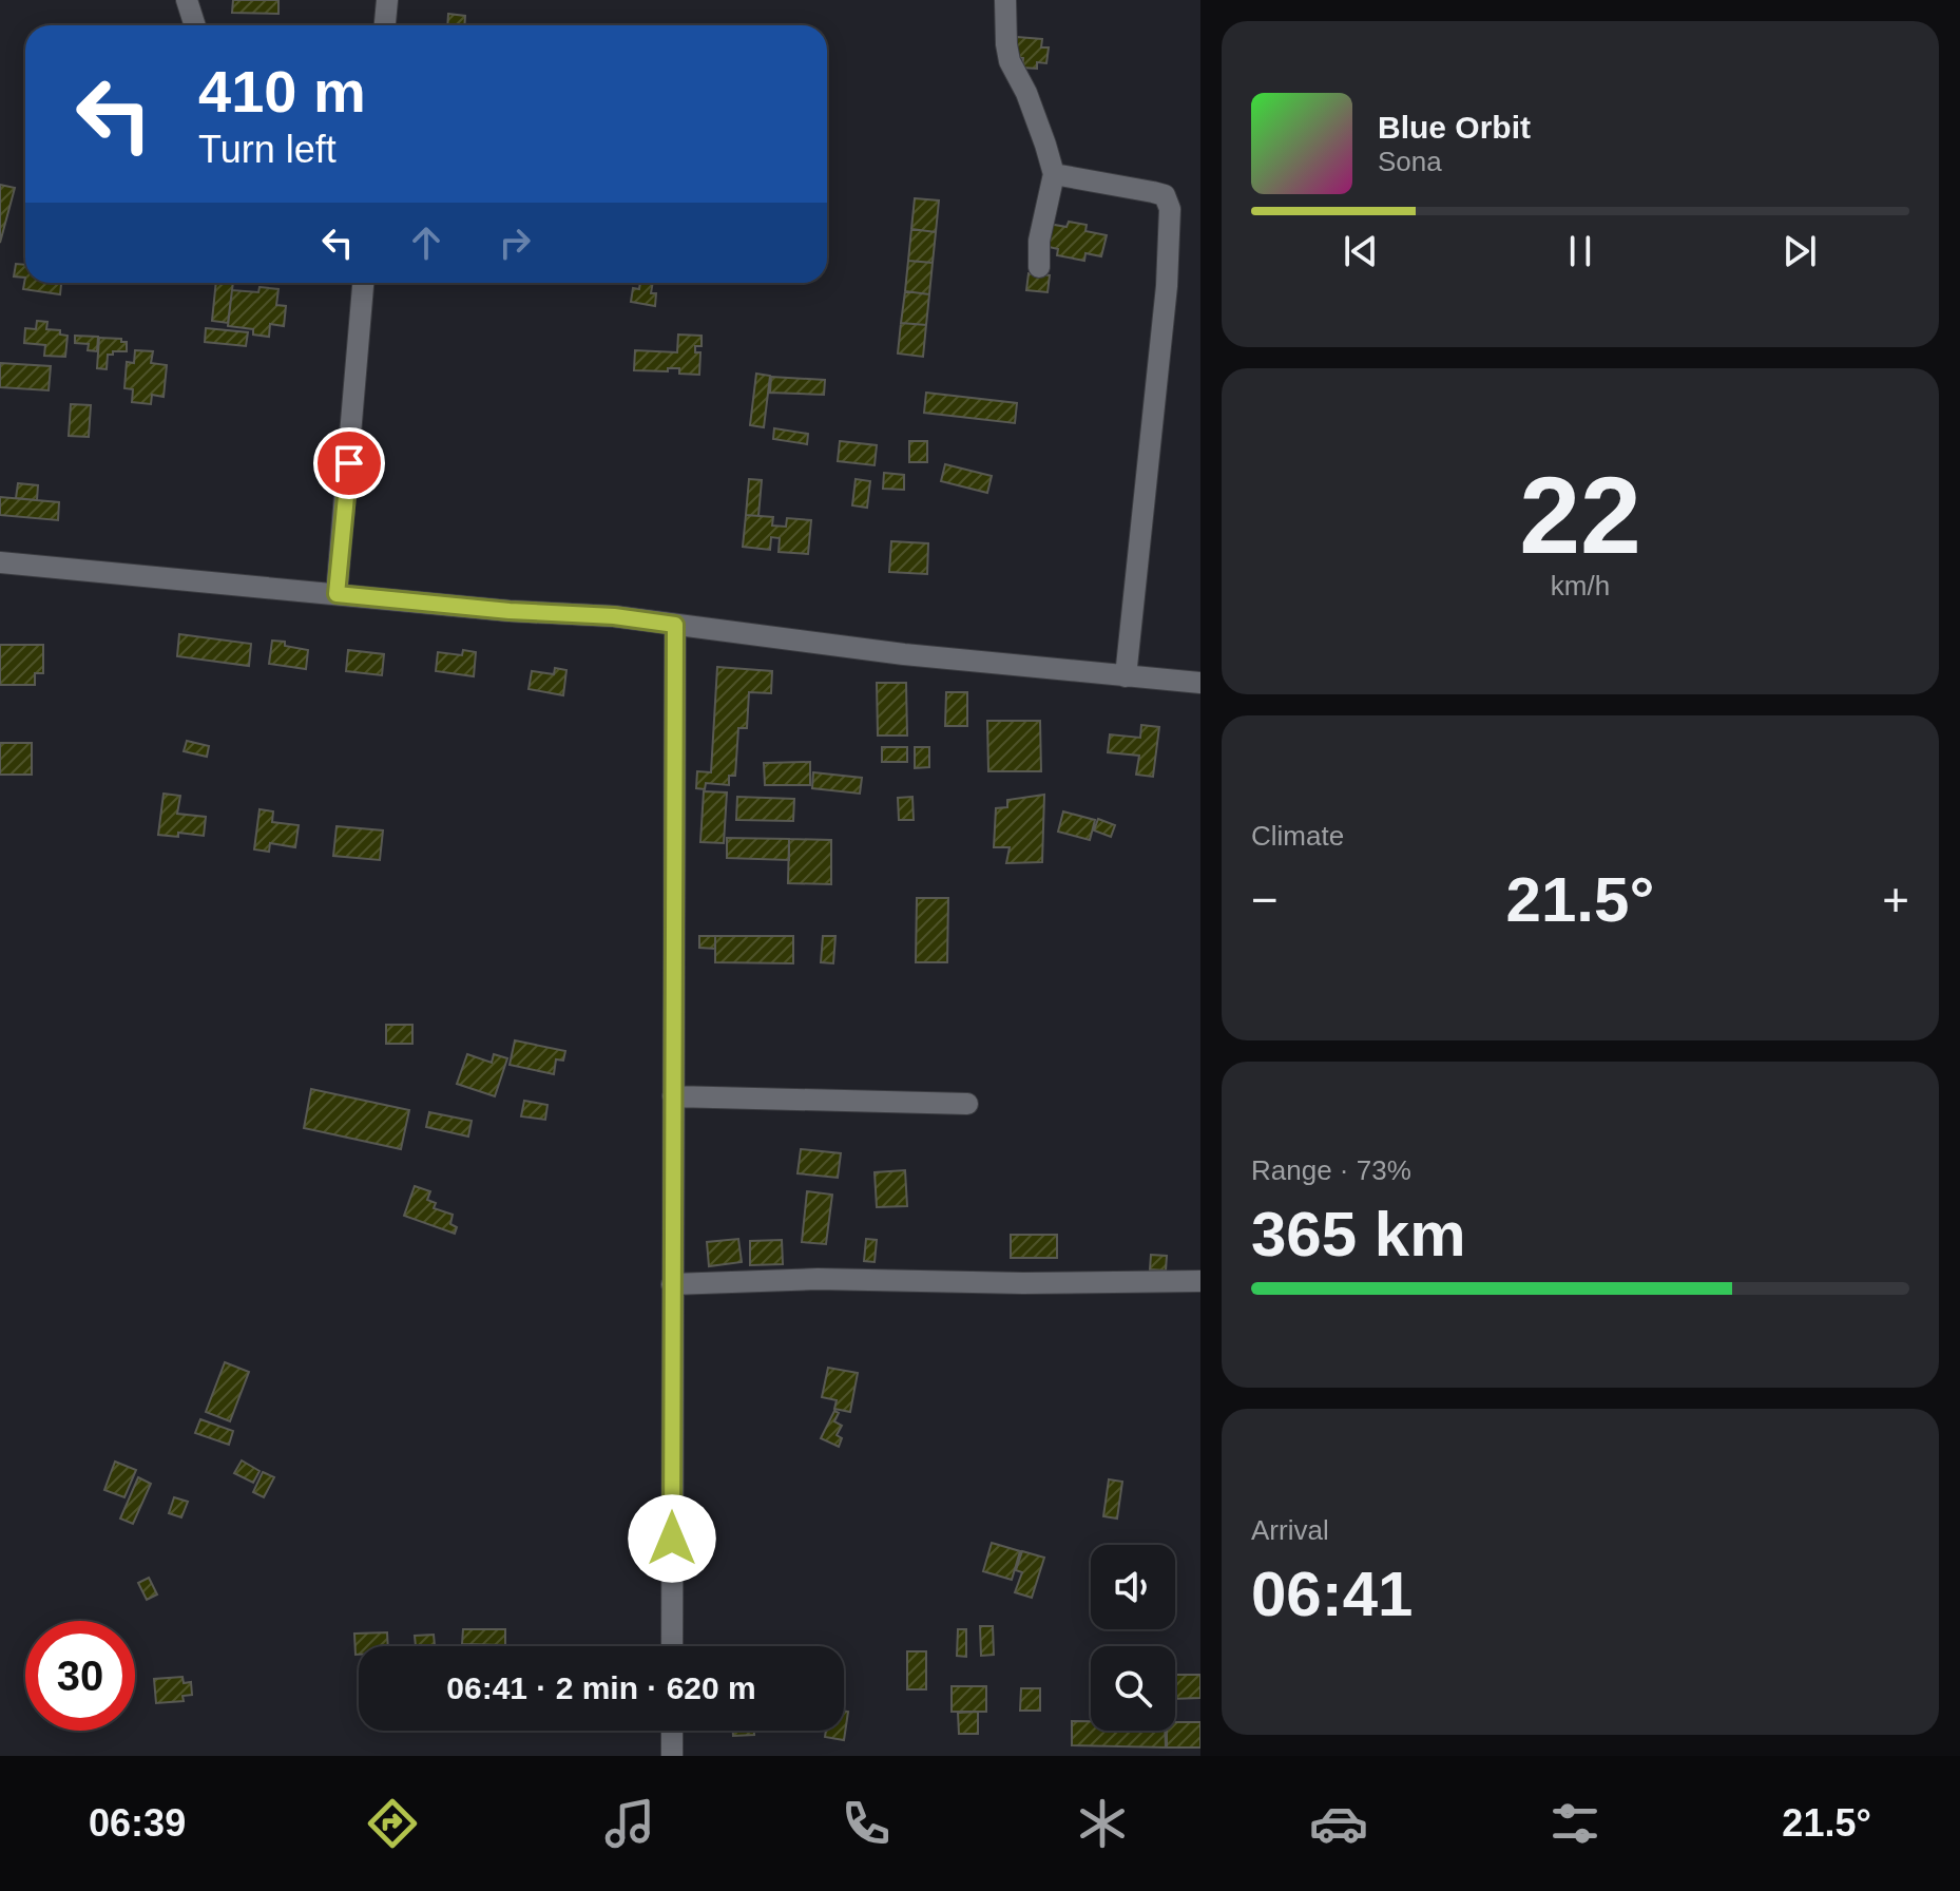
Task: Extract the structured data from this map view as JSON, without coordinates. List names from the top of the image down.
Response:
{
  "page": {
    "turn": ["410 m", "Turn left"],
    "song": ["Blue Orbit", "Sona"],
    "tile": [
      ["22", "km/h"],
      "Climate",
      ["Range · 73%", "365 km"],
      ["Arrival", "06:41"]
    ],
    "heat": ["−", "21.5°", "+"],
    "limit": "30",
    "trip": "06:41 · 2 min · 620 m",
    "tabs": ["06:39", "21.5°"]
  }
}
